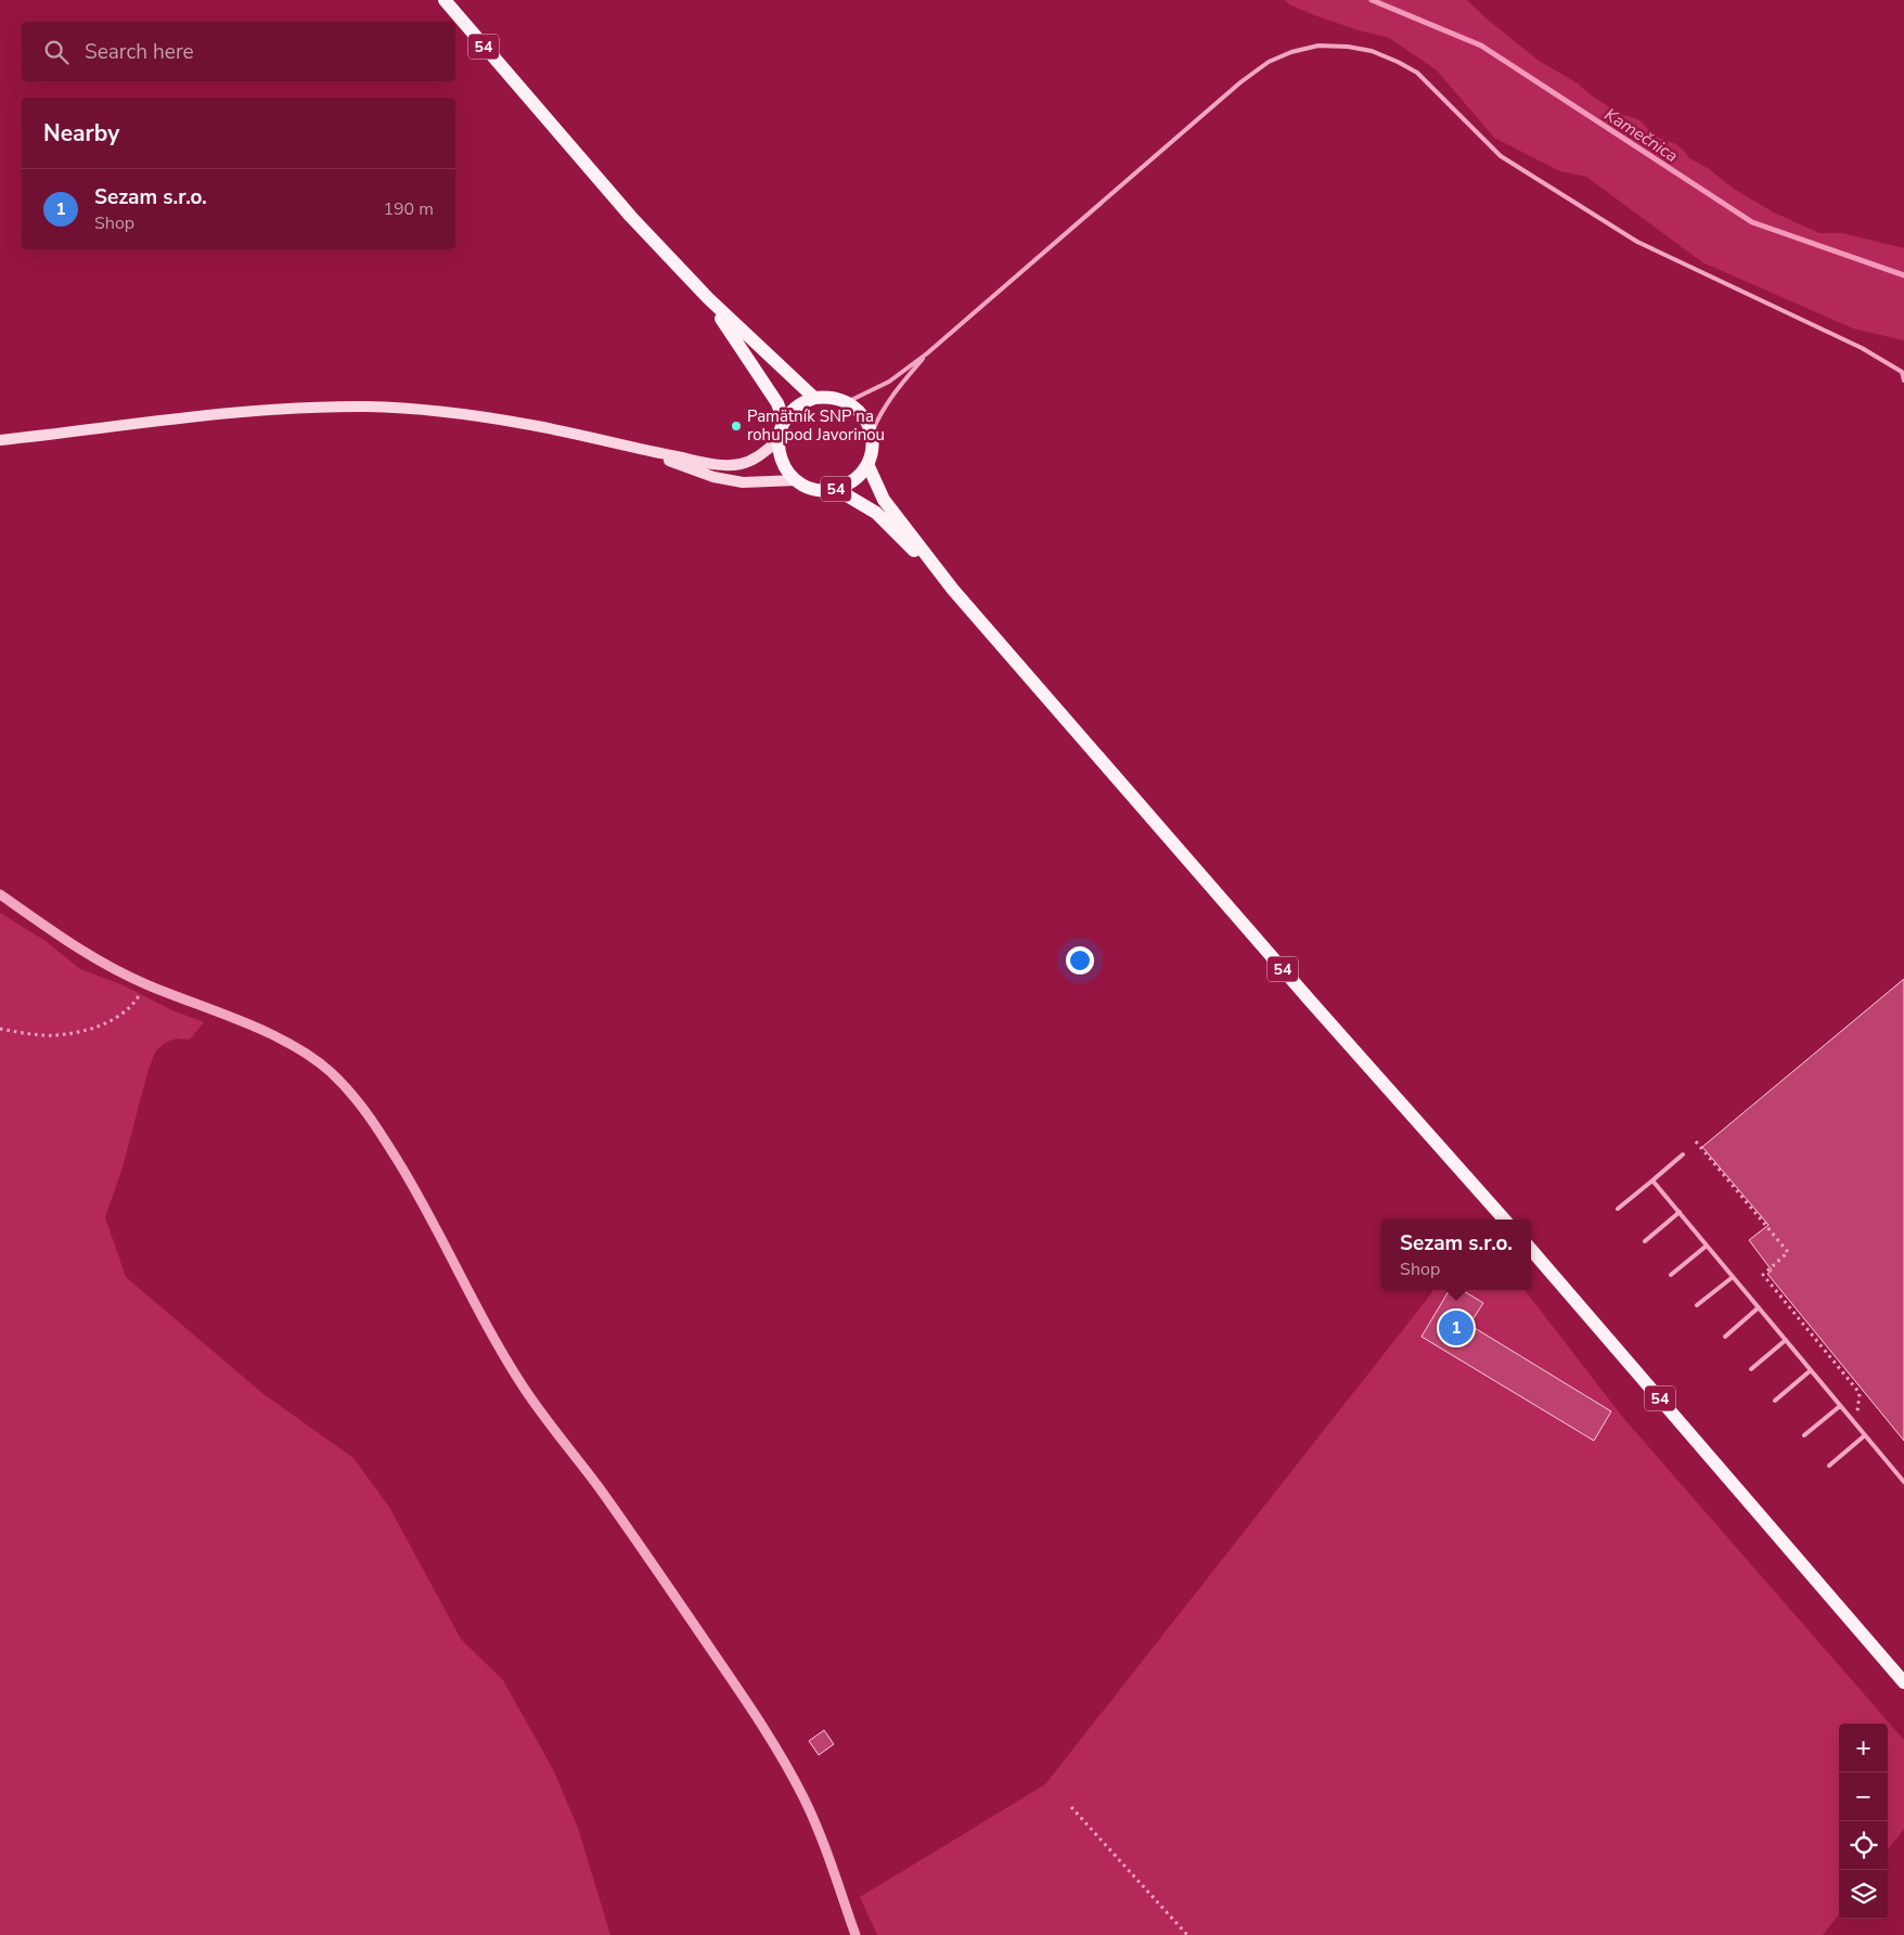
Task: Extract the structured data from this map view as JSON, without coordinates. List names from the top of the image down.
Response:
{
  "streets": {
    "main road": ["54"]
  },
  "water": ["Kamečnica"],
  "places": ["Pamätník SNP na rohu pod Javorinou"],
  "page": {
    "search": "Search here",
    "heading": "Nearby",
    "list": [
      {
        "mark": "1",
        "name": "Sezam s.r.o.",
        "note": "Shop",
        "value": "190 m"
      }
    ],
    "popup": ["Sezam s.r.o.", "Shop"],
    "pins": "1",
    "map_buttons": ["+", "−"]
  }
}
